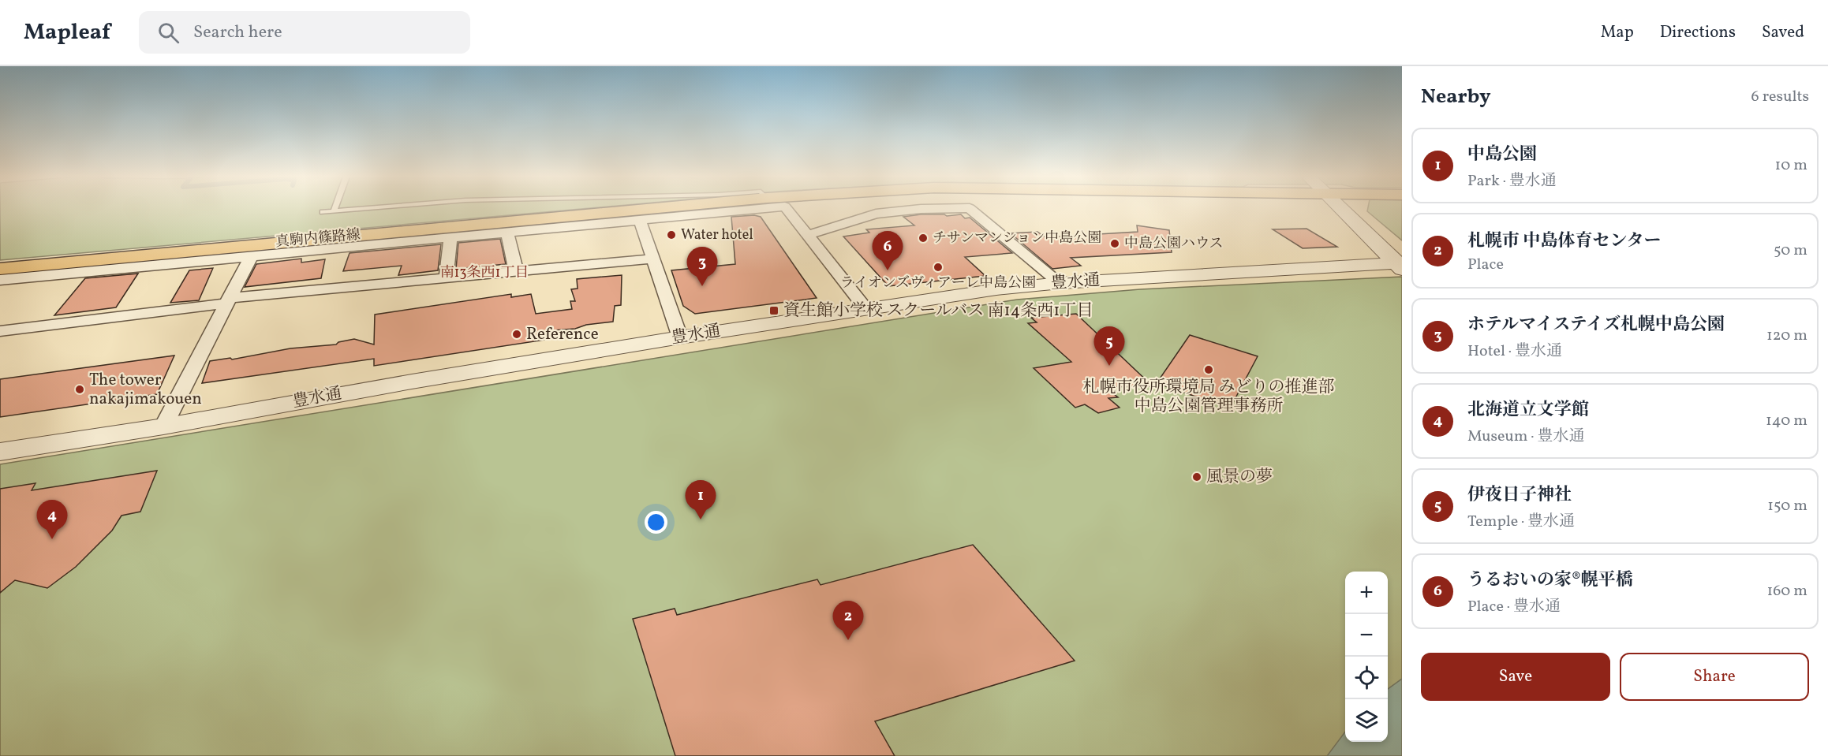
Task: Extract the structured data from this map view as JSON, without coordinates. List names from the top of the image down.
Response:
{
  "streets": {
    "main road": ["真駒内篠路線"],
    "street": ["豊水通"]
  },
  "districts": ["南13条西1丁目"],
  "places": {
    "other": [
      "Water hotel",
      "チサンマンション中島公園",
      "中島公園ハウス",
      "ライオンズヴィアーレ中島公園",
      "Reference",
      "札幌市役所環境局 みどりの推進部 中島公園管理事務所",
      "The tower nakajimakouen",
      "風景の夢"
    ],
    "transit": ["資生館小学校 スクールバス 南14条西1丁目"]
  },
  "page": {
    "header": "Mapleaf",
    "search": "Search here",
    "nav": ["Map", "Directions", "Saved"],
    "heading": ["Nearby", "6 results"],
    "list": [
      {
        "mark": "1",
        "name": "中島公園",
        "note": "Park · 豊水通",
        "value": "10 m"
      },
      {
        "mark": "2",
        "name": "札幌市 中島体育センター",
        "note": "Place",
        "value": "50 m"
      },
      {
        "mark": "3",
        "name": "ホテルマイステイズ札幌中島公園",
        "note": "Hotel · 豊水通",
        "value": "120 m"
      },
      {
        "mark": "4",
        "name": "北海道立文学館",
        "note": "Museum · 豊水通",
        "value": "140 m"
      },
      {
        "mark": "5",
        "name": "伊夜日子神社",
        "note": "Temple · 豊水通",
        "value": "150 m"
      },
      {
        "mark": "6",
        "name": "うるおいの家®幌平橋",
        "note": "Place · 豊水通",
        "value": "160 m"
      }
    ],
    "pins": [
      "6",
      "3",
      "5",
      "1",
      "4",
      "2"
    ],
    "map_buttons": ["+", "−"],
    "buttons": ["Save", "Share"]
  }
}
